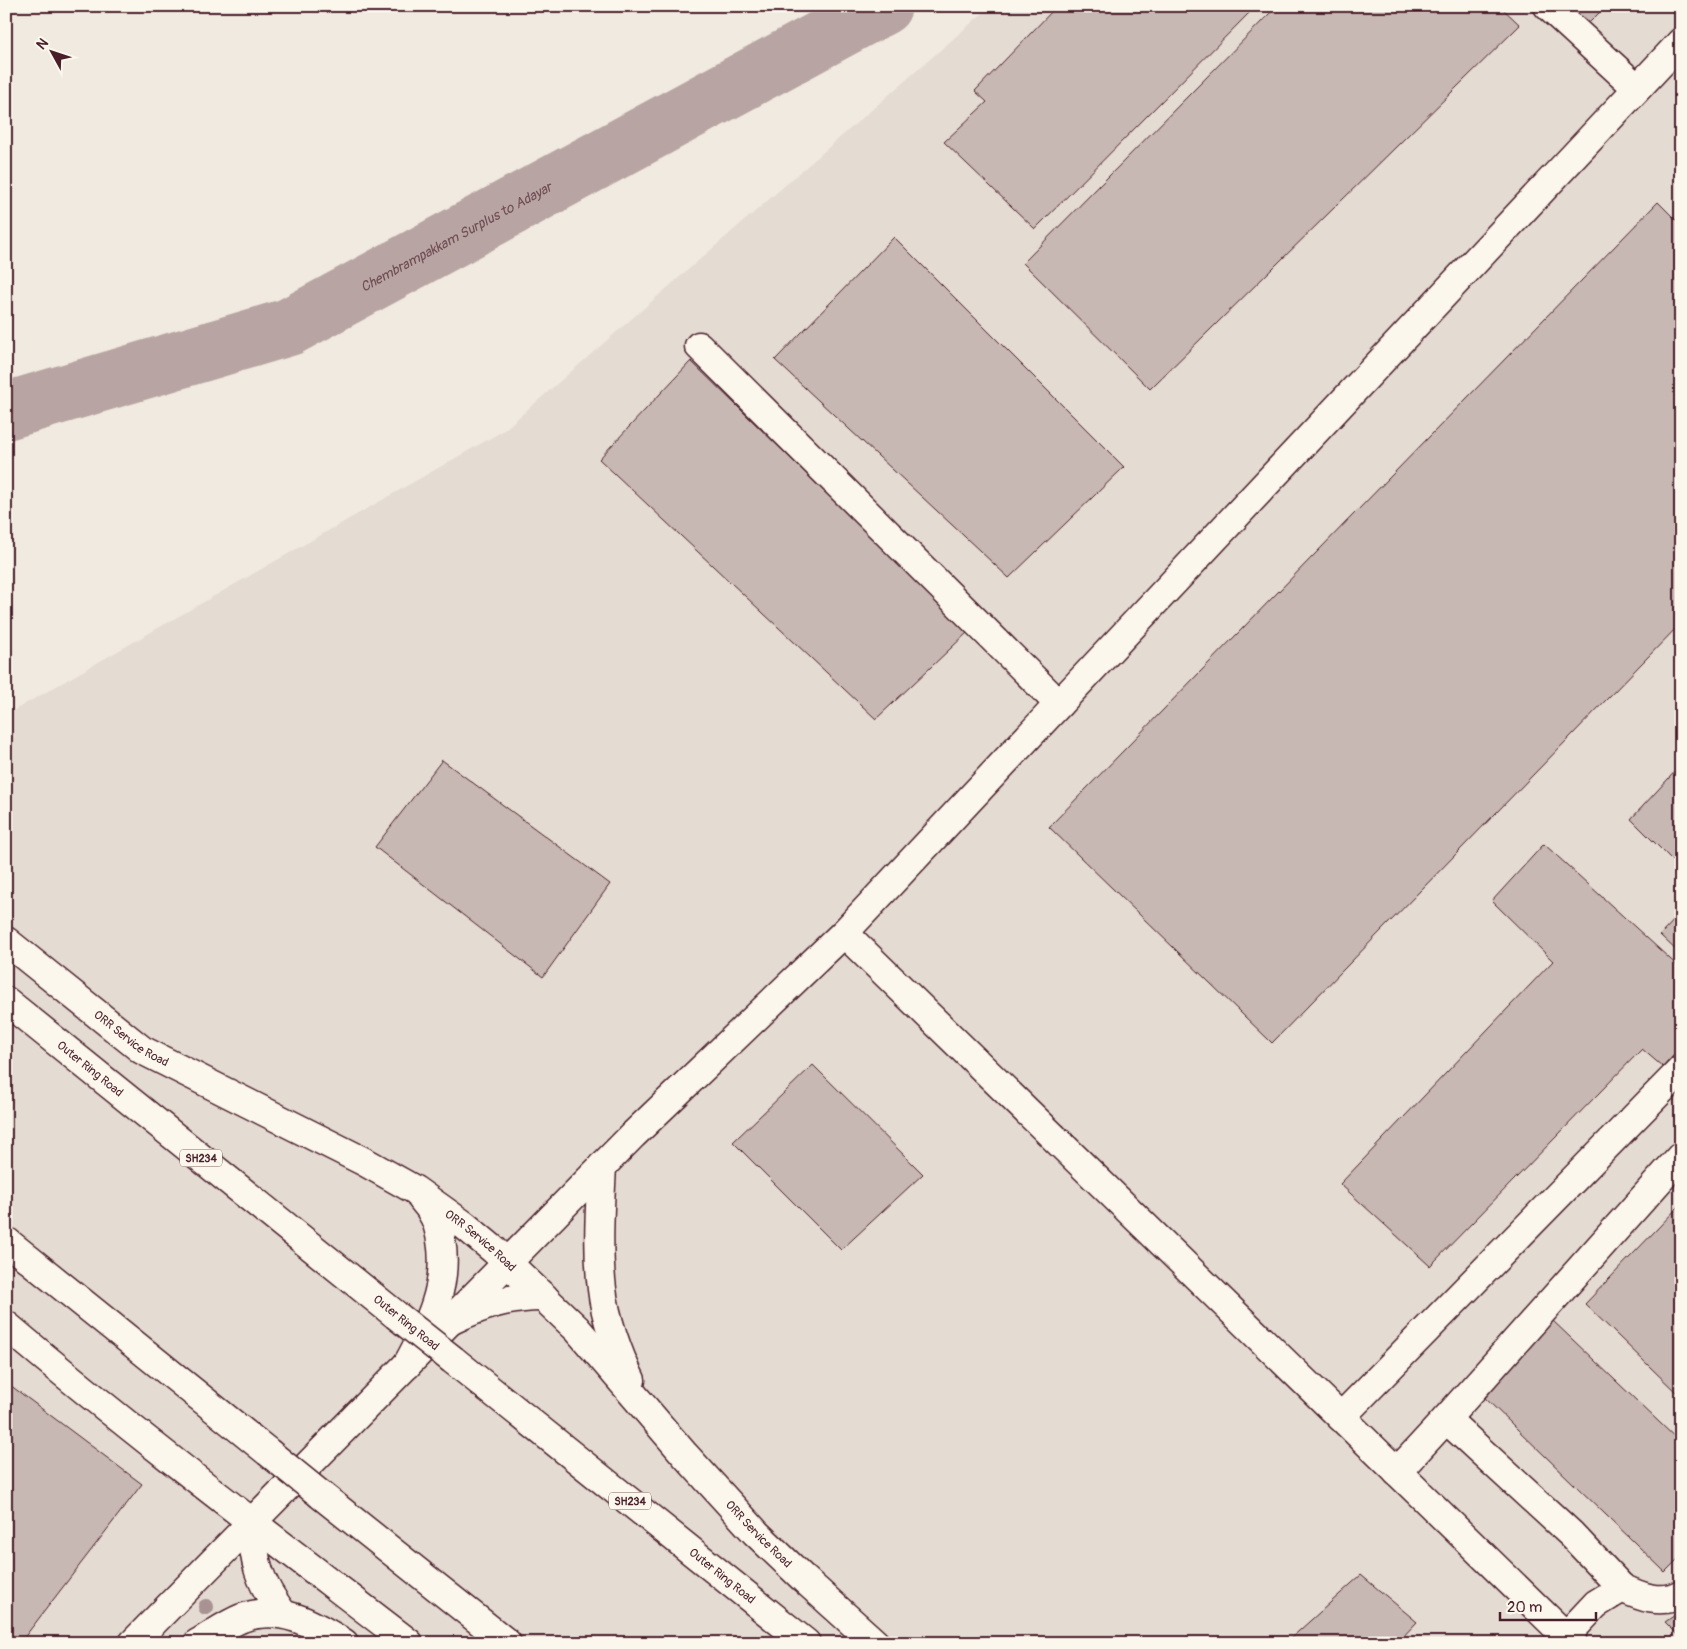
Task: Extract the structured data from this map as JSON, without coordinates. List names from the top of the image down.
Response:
{
  "streets": {
    "main road": ["ORR Service Road", "Outer Ring Road", "SH234"]
  },
  "water": ["Chembrampakkam Surplus to Adayar"],
  "scale_bar": "20 m",
  "north": "top left"
}
